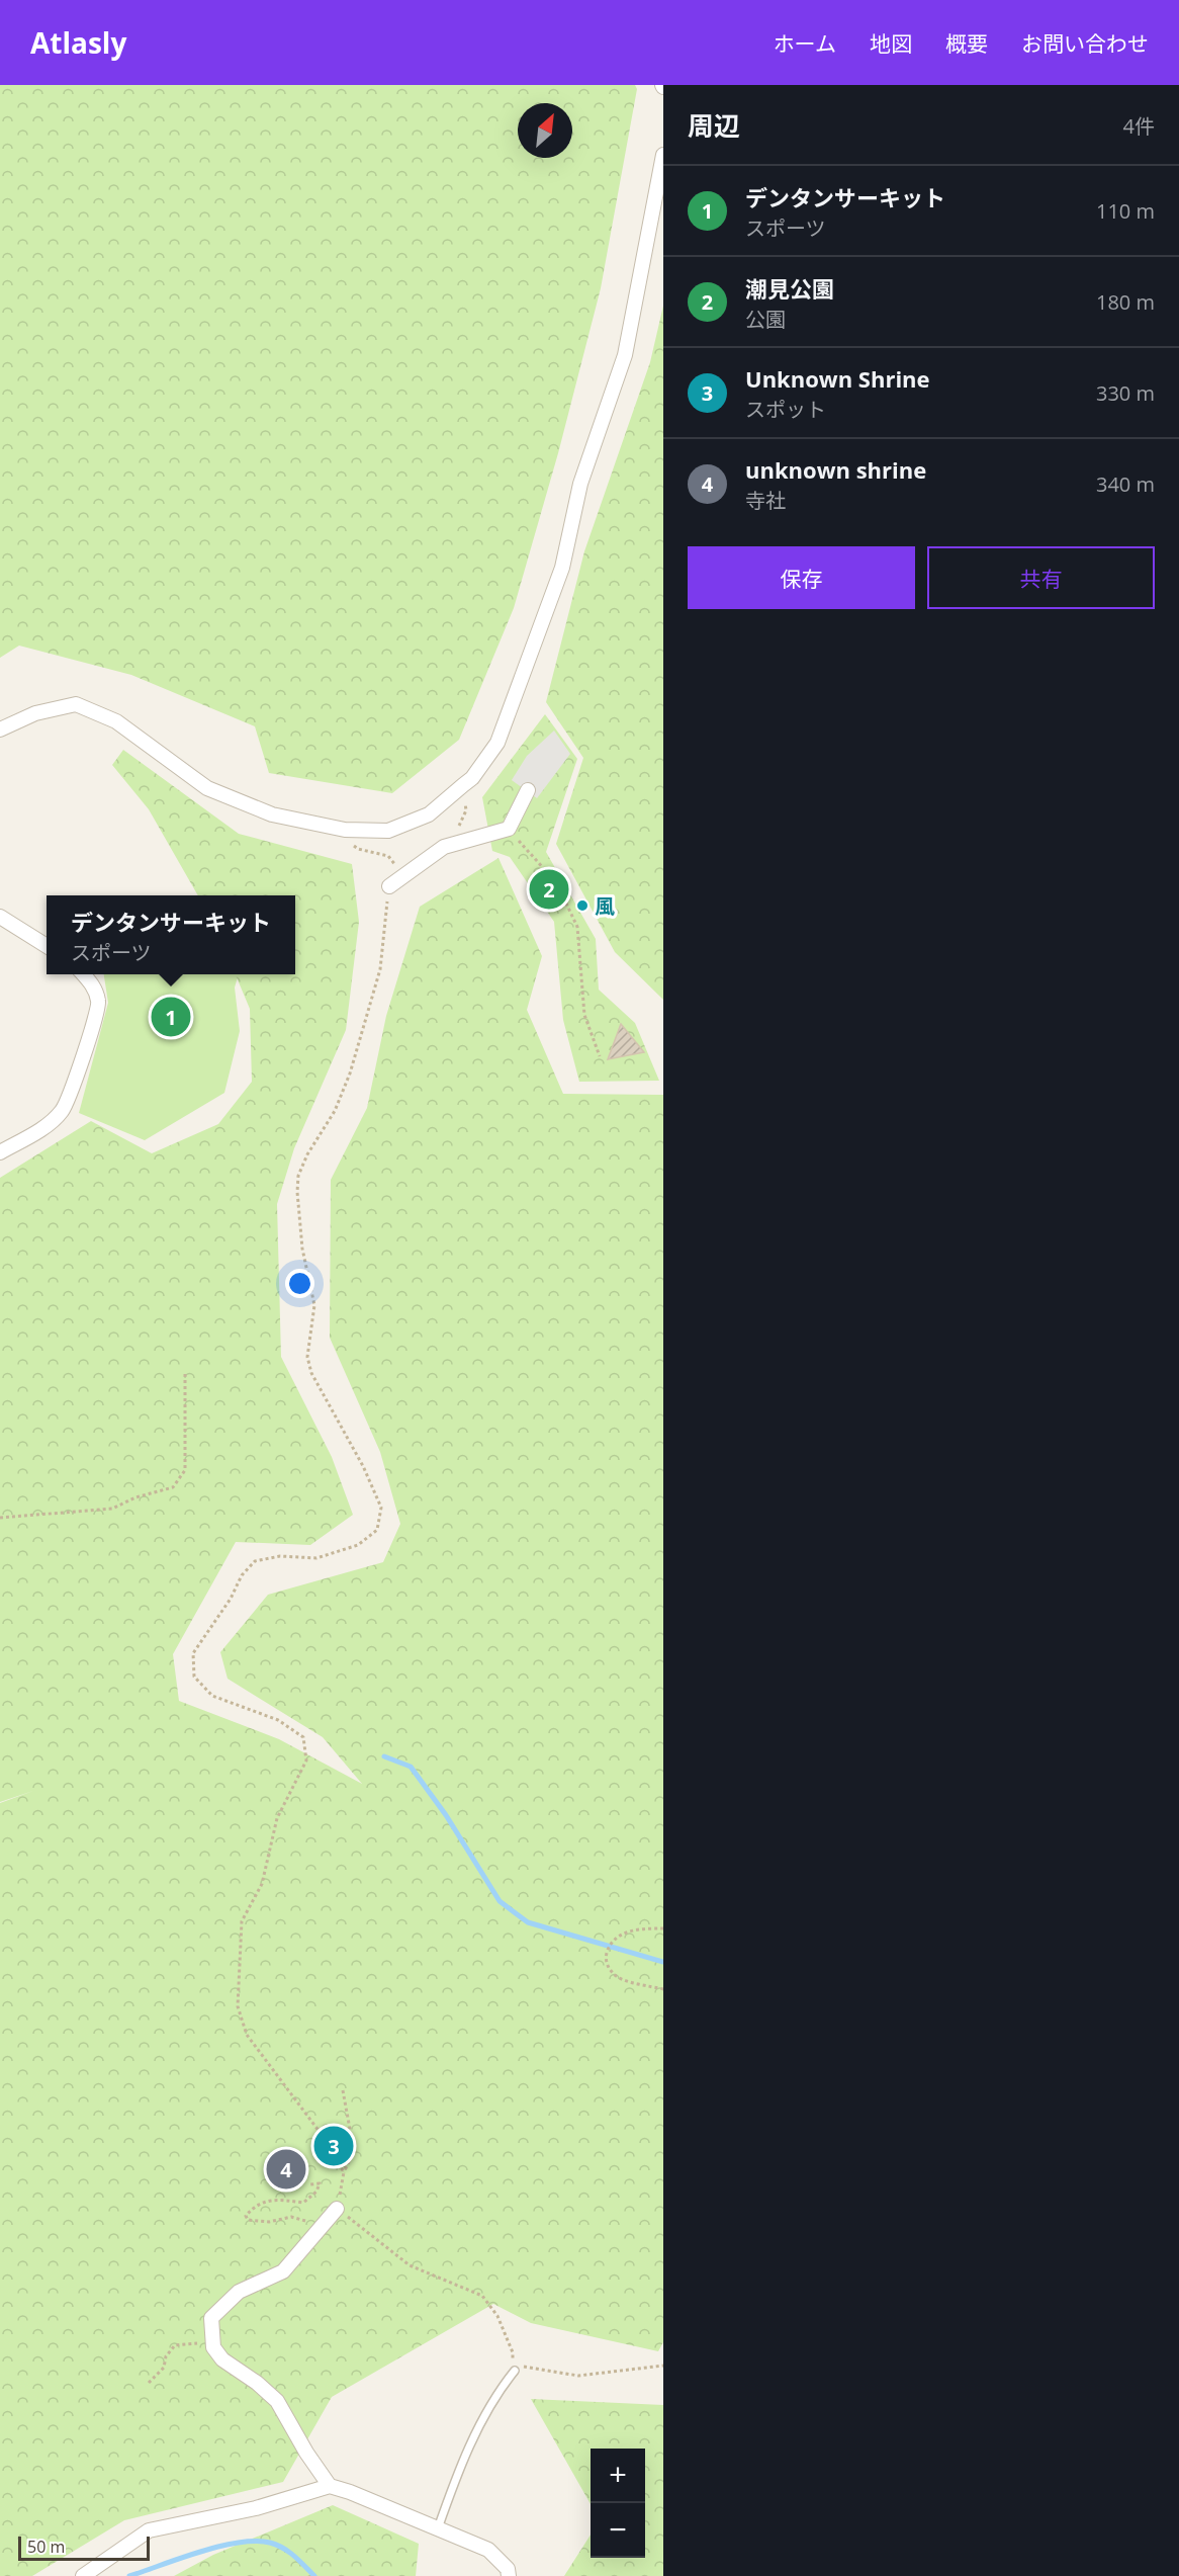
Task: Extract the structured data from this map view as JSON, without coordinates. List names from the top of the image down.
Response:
{
  "places": ["風"],
  "scale_bar": "50 m",
  "north": "top right",
  "page": {
    "header": "Atlasly",
    "nav": [
      "ホーム",
      "地図",
      "概要",
      "お問い合わせ"
    ],
    "heading": ["周辺", "4件"],
    "list": [
      {
        "mark": "1",
        "name": "デンタンサーキット",
        "note": "スポーツ",
        "value": "110 m"
      },
      {
        "mark": "2",
        "name": "潮見公園",
        "note": "公園",
        "value": "180 m"
      },
      {
        "mark": "3",
        "name": "Unknown Shrine",
        "note": "スポット",
        "value": "330 m"
      },
      {
        "mark": "4",
        "name": "unknown shrine",
        "note": "寺社",
        "value": "340 m"
      }
    ],
    "buttons": ["保存", "共有"],
    "pins": [
      "2",
      "1",
      "3",
      "4"
    ],
    "popup": ["デンタンサーキット", "スポーツ"],
    "map_buttons": ["+", "−"],
    "scale": "50 m"
  }
}
